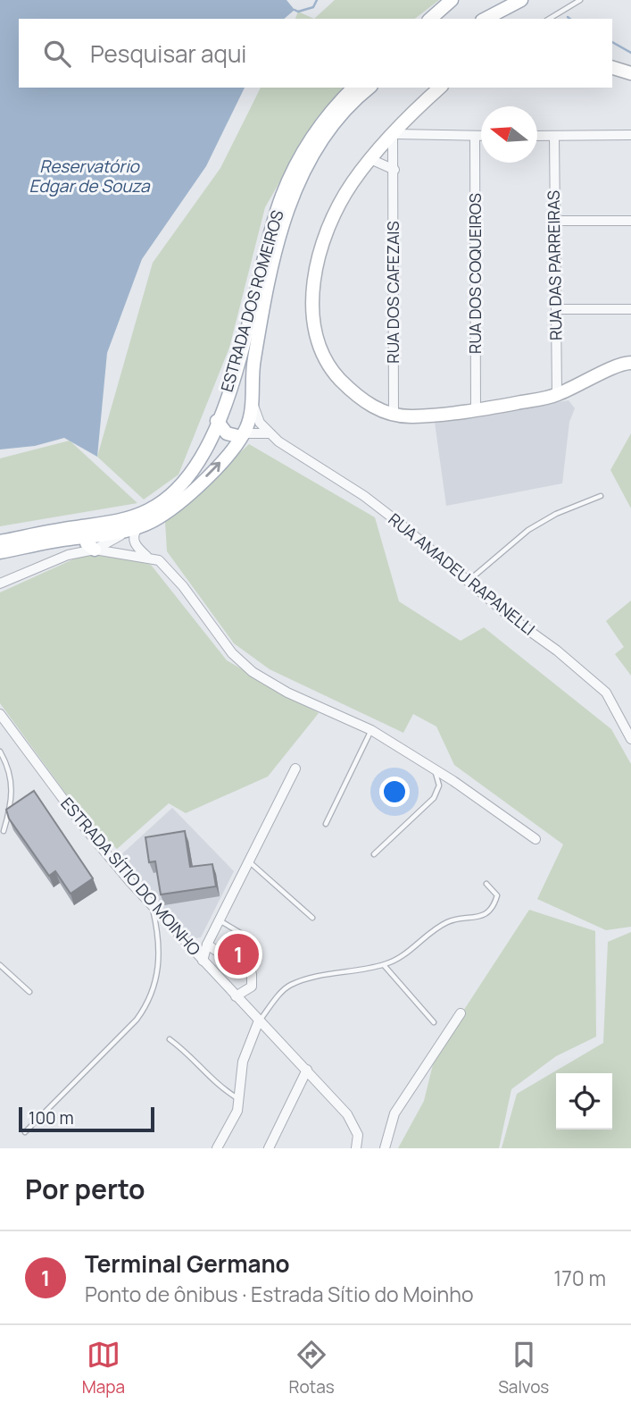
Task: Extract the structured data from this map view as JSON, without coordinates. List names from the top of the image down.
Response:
{
  "streets": {
    "main road": ["ESTRADA DOS ROMEIROS"],
    "street": [
      "RUA DAS PARREIRAS",
      "RUA DOS COQUEIROS",
      "RUA DOS CAFEZAIS",
      "RUA AMADEU RAPANELLI",
      "ESTRADA SÍTIO DO MOINHO"
    ]
  },
  "water": ["Reservatório Edgar de Souza"],
  "scale_bar": "100 m",
  "north": "left",
  "page": {
    "search": "Pesquisar aqui",
    "pins": "1",
    "scale": "100 m",
    "heading": "Por perto",
    "list": [
      {
        "mark": "1",
        "name": "Terminal Germano",
        "note": "Ponto de ônibus · Estrada Sítio do Moinho",
        "value": "170 m"
      }
    ],
    "nav": ["Mapa", "Rotas", "Salvos"]
  }
}
